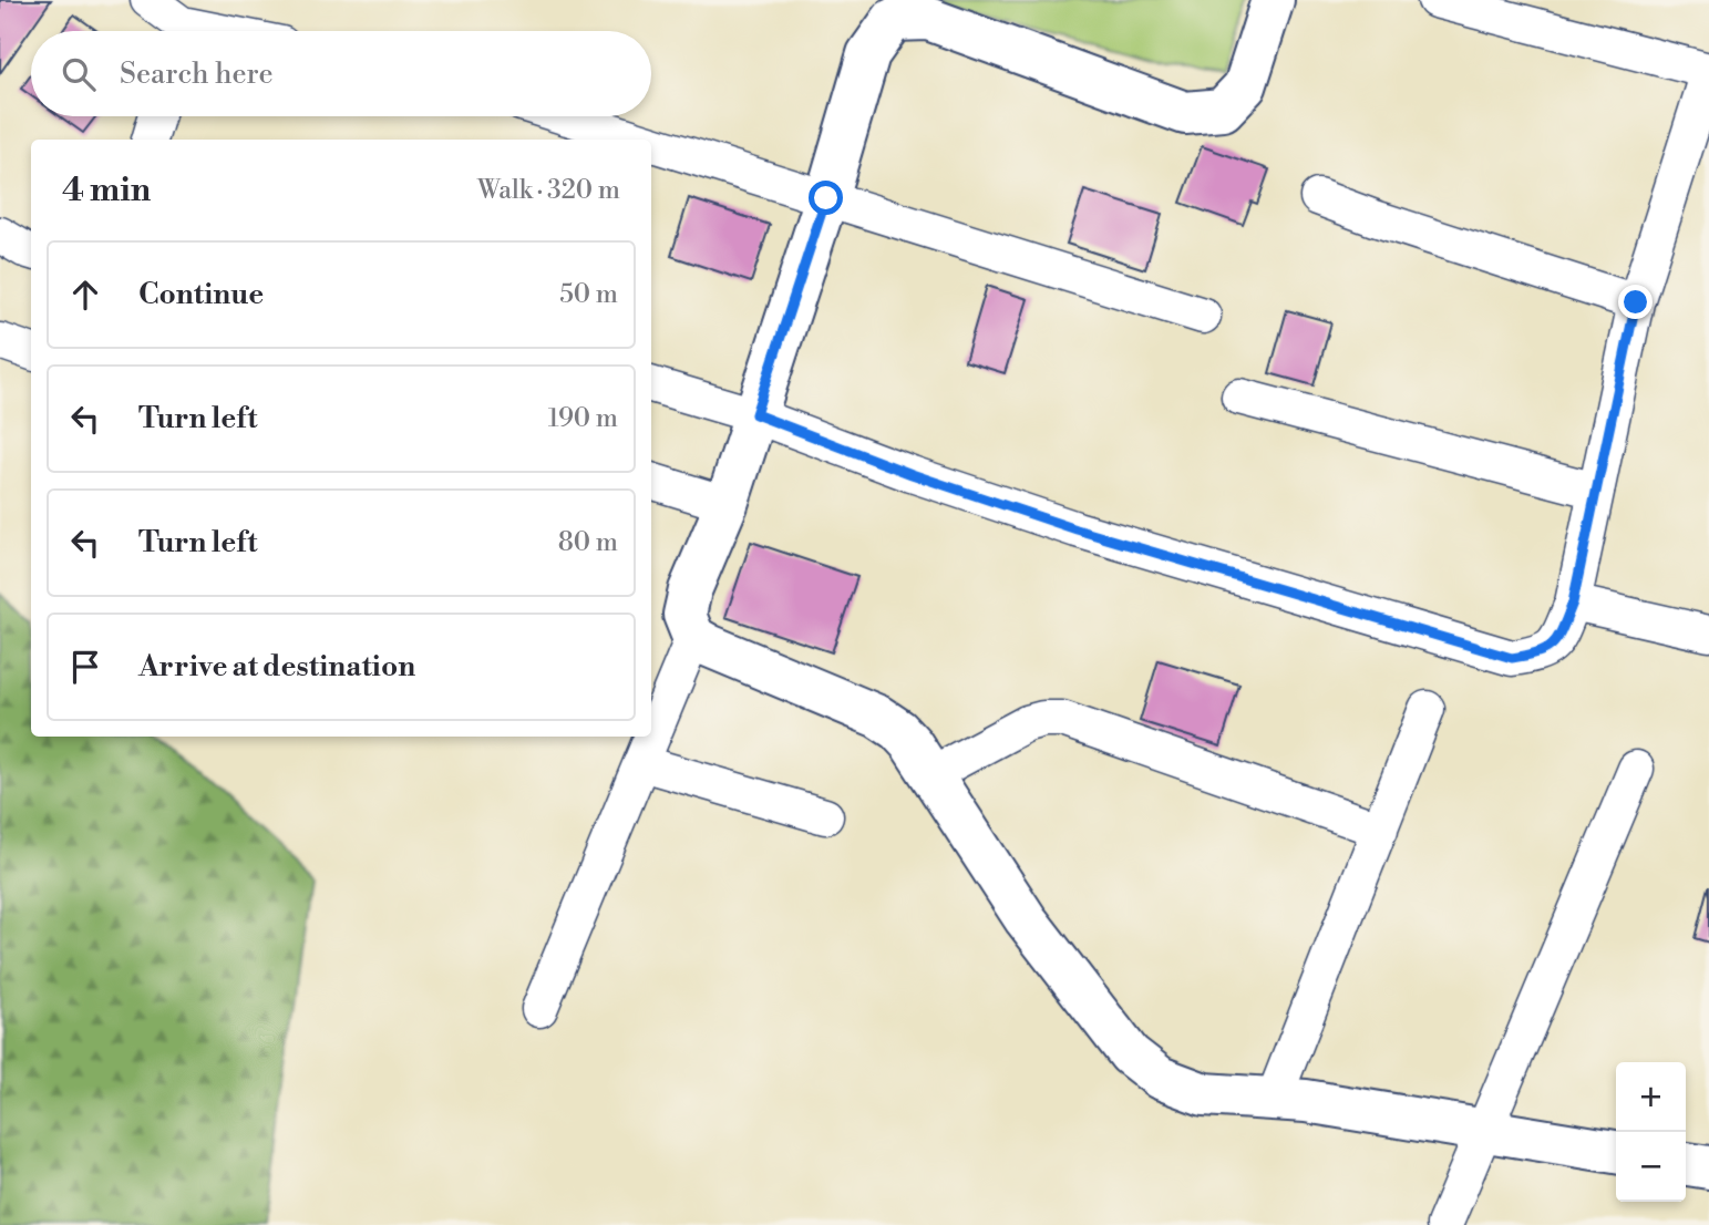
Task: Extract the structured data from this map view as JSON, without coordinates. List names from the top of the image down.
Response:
{
  "page": {
    "search": "Search here",
    "heading": ["4 min", "Walk · 320 m"],
    "list": [
      ["Continue", "50 m"],
      ["Turn left", "190 m"],
      ["Turn left", "80 m"],
      "Arrive at destination"
    ],
    "map_buttons": ["+", "−"]
  }
}
